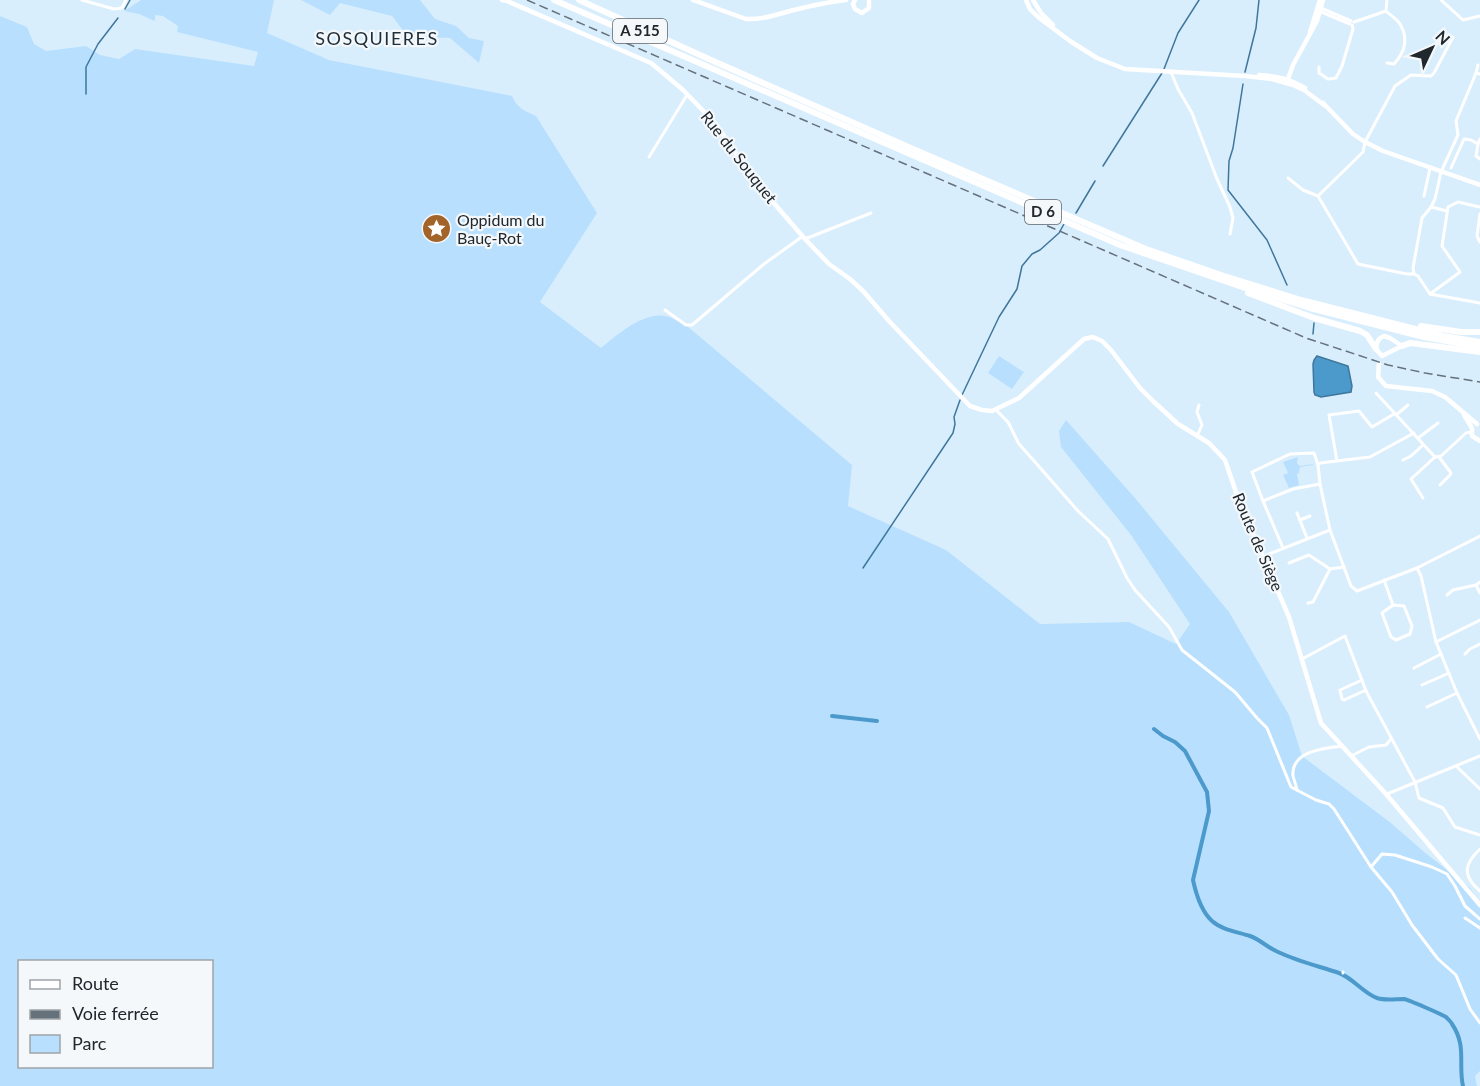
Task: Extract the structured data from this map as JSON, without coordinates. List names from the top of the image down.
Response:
{
  "streets": {
    "highway": ["A 515", "D 6"],
    "street": ["Rue du Souquet", "Route de Siège"]
  },
  "crossings": [
    ["A 515", "D 6"],
    ["Rue du Souquet", "Route de Siège"]
  ],
  "districts": ["SOSQUIERES"],
  "places": {
    "place": ["Oppidum du Bauç-Rot"]
  },
  "legend": ["Route", "Voie ferrée", "Parc"],
  "north": "top right"
}
